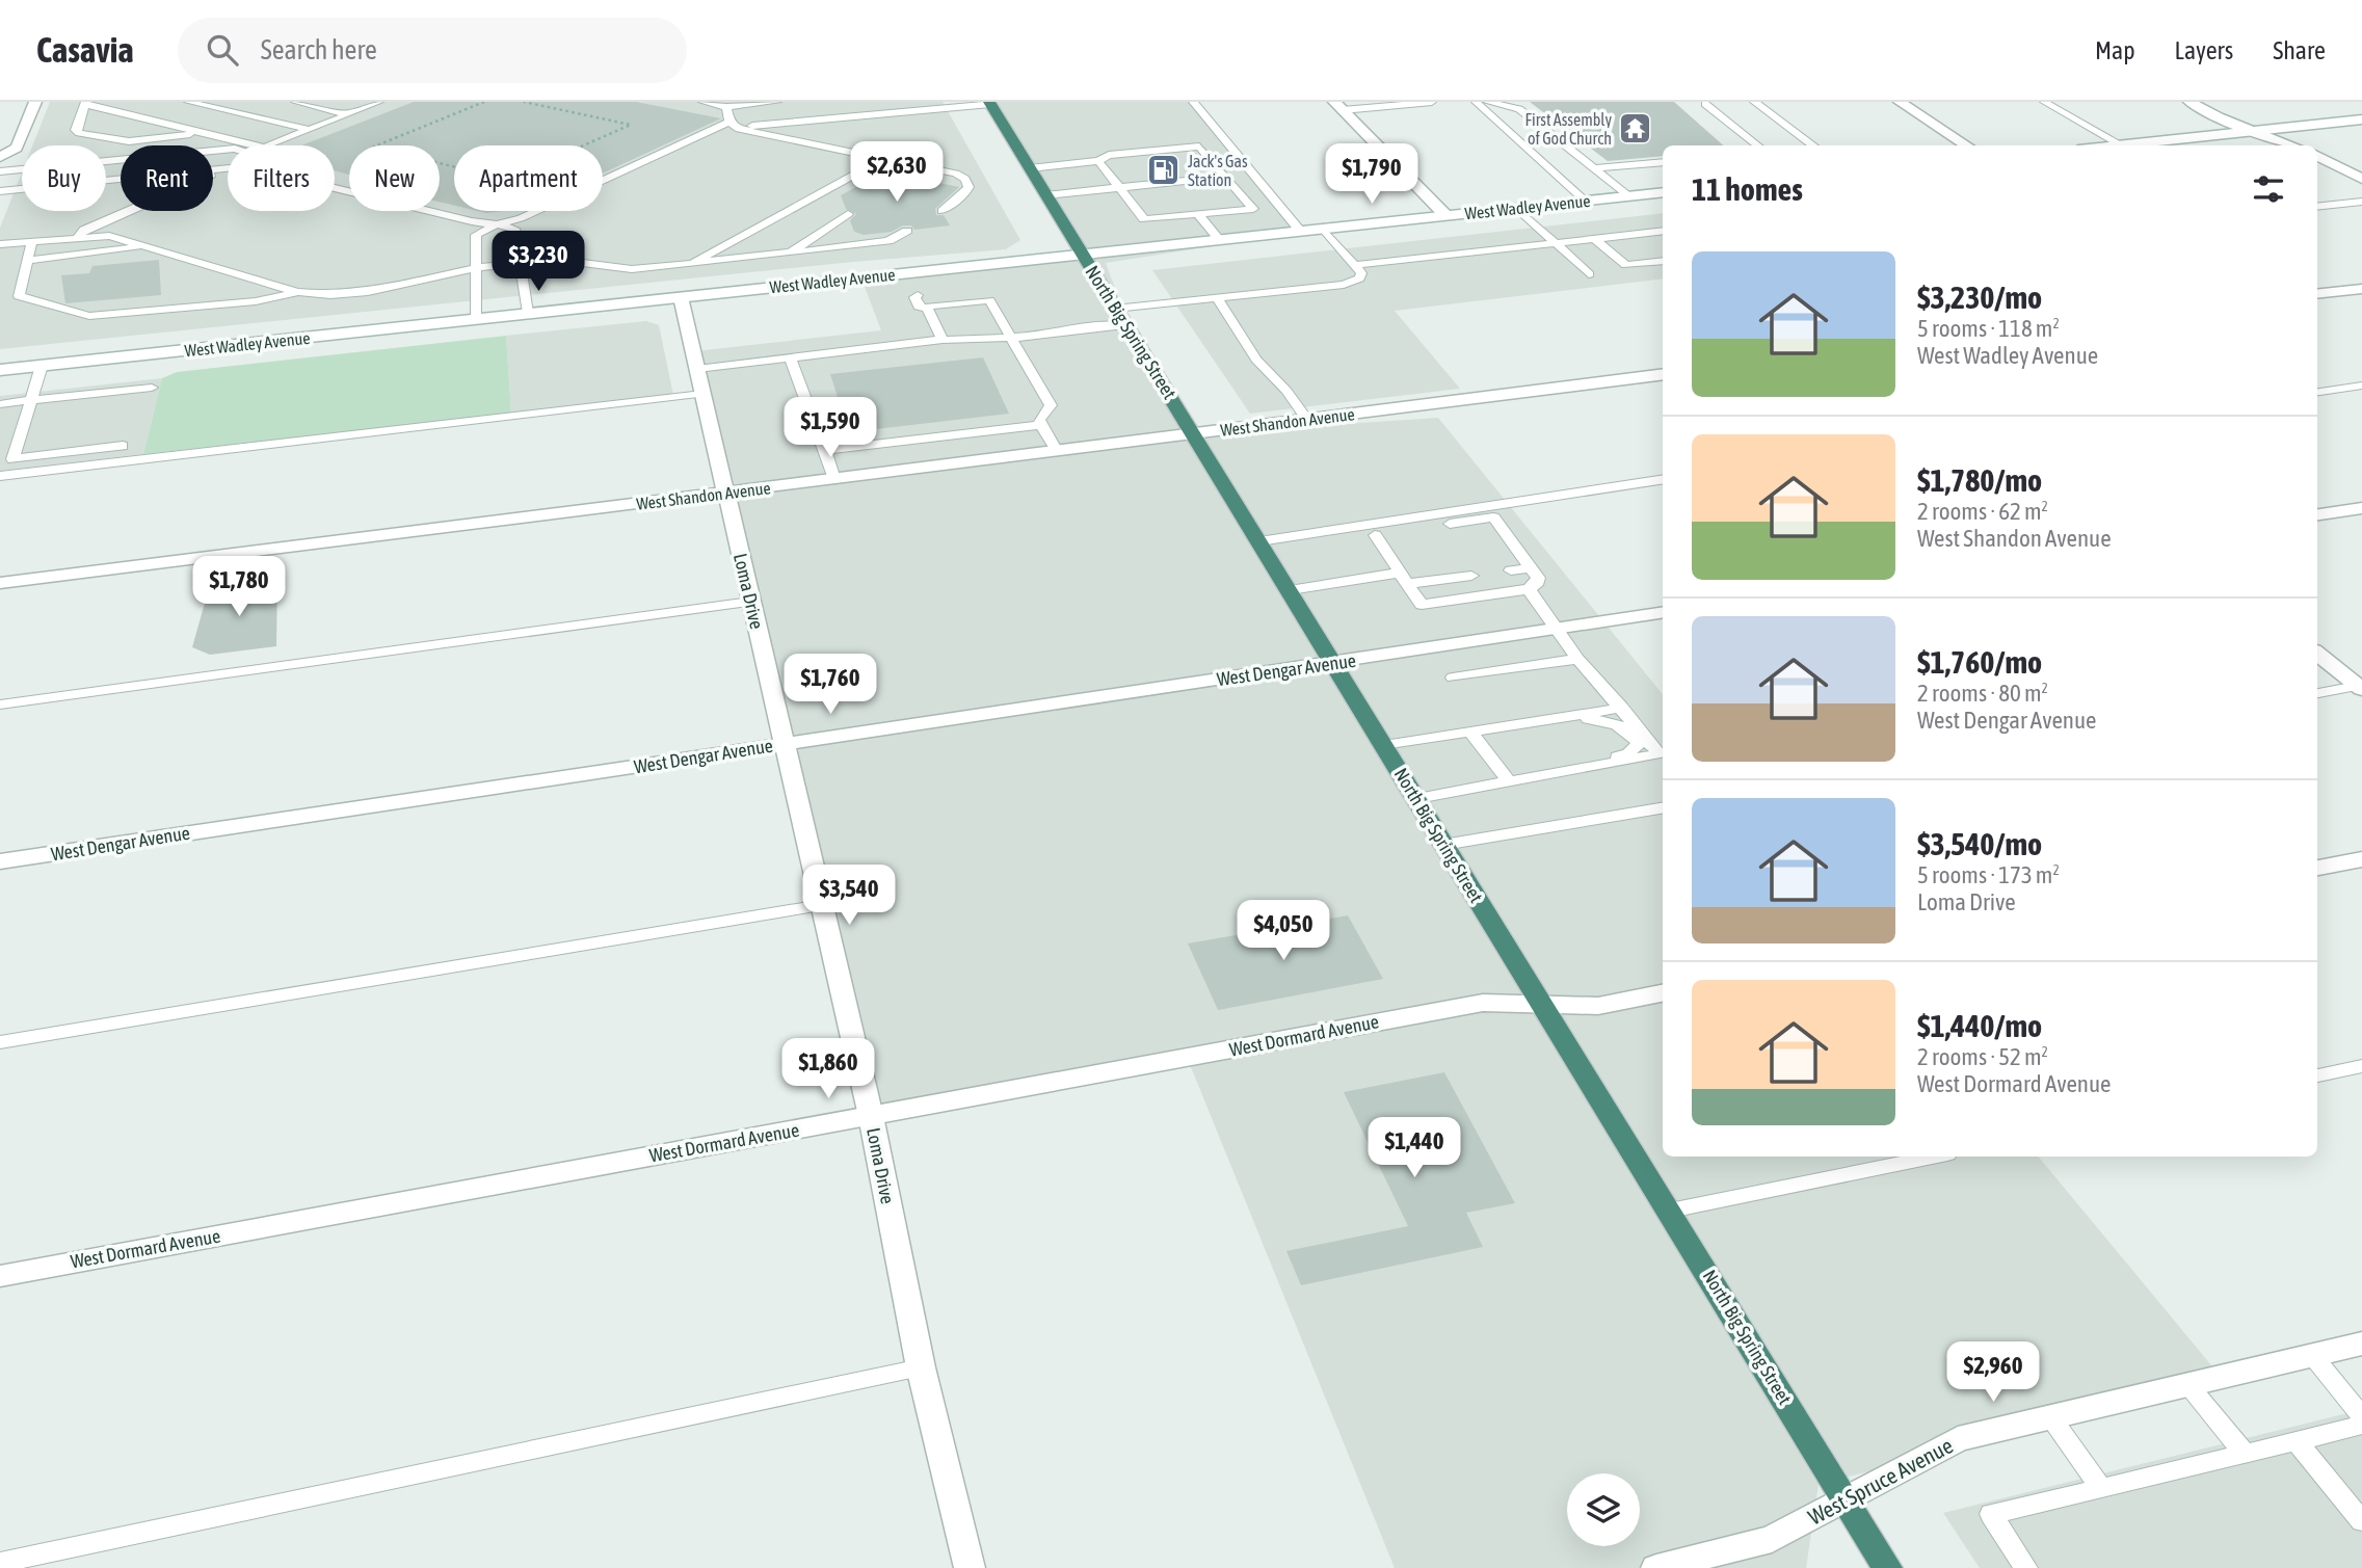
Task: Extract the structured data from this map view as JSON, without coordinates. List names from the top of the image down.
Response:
{
  "streets": {
    "highway": ["North Big Spring Street"],
    "street": [
      "West Wadley Avenue",
      "West Shandon Avenue",
      "Loma Drive",
      "West Dengar Avenue",
      "West Dormard Avenue",
      "West Spruce Avenue"
    ]
  },
  "crossings": [
    ["West Wadley Avenue", "North Big Spring Street"],
    ["West Wadley Avenue", "Loma Drive"],
    ["North Big Spring Street", "West Shandon Avenue"],
    ["North Big Spring Street", "West Dengar Avenue"],
    ["North Big Spring Street", "West Dormard Avenue"],
    ["North Big Spring Street", "West Spruce Avenue"],
    ["West Shandon Avenue", "Loma Drive"],
    ["Loma Drive", "West Dengar Avenue"],
    ["Loma Drive", "West Dormard Avenue"]
  ],
  "places": {
    "temple": ["First Assembly of God Church"],
    "fuel station": ["Jack's Gas Station"]
  },
  "page": {
    "header": "Casavia",
    "search": "Search here",
    "nav": ["Map", "Layers", "Share"],
    "price": [
      "$2,630",
      "$1,790",
      "$3,230",
      "$1,590",
      "$1,780",
      "$1,760",
      "$3,540",
      "$4,050",
      "$1,860",
      "$1,440",
      "$2,960"
    ],
    "chip": [
      "Buy",
      "Rent",
      "Filters",
      "New",
      "Apartment"
    ],
    "heading": "11 homes",
    "list": [
      {
        "name": "$3,230/mo",
        "note": "5 rooms · 118 m² · West Wadley Avenue"
      },
      {
        "name": "$1,780/mo",
        "note": "2 rooms · 62 m² · West Shandon Avenue"
      },
      {
        "name": "$1,760/mo",
        "note": "2 rooms · 80 m² · West Dengar Avenue"
      },
      {
        "name": "$3,540/mo",
        "note": "5 rooms · 173 m² · Loma Drive"
      },
      {
        "name": "$1,440/mo",
        "note": "2 rooms · 52 m² · West Dormard Avenue"
      }
    ]
  }
}
